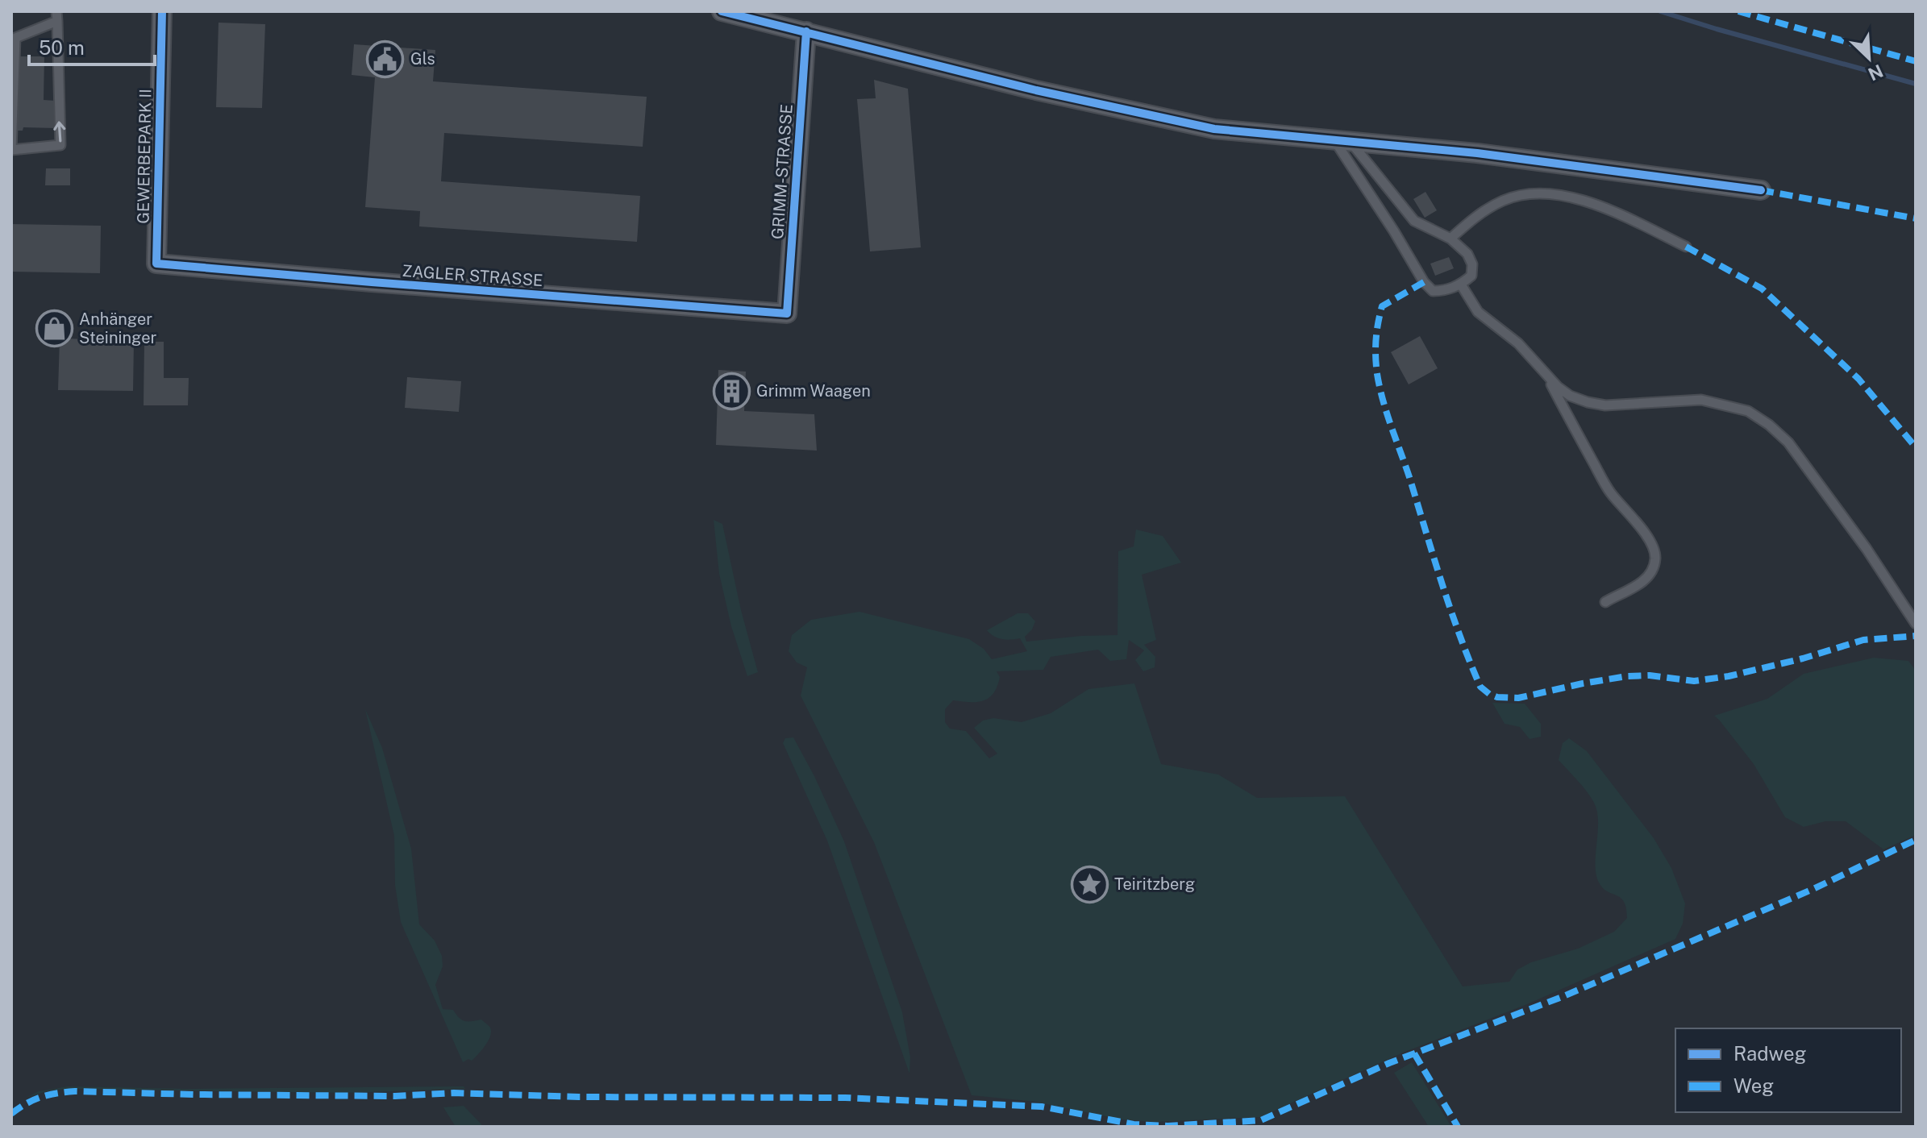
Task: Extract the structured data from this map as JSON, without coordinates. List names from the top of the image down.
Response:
{
  "streets": {
    "street": ["GEWERBEPARK II", "GRIMM-STRASSE", "ZAGLER STRASSE"]
  },
  "crossings": [
    ["GEWERBEPARK II", "ZAGLER STRASSE"],
    ["GRIMM-STRASSE", "ZAGLER STRASSE"]
  ],
  "places": {
    "public building": ["Gls"],
    "shop": ["Anhänger Steininger"],
    "building": ["Grimm Waagen"],
    "place": ["Teiritzberg"]
  },
  "legend": ["Radweg", "Weg"],
  "scale_bar": "50 m",
  "north": "bottom right"
}
